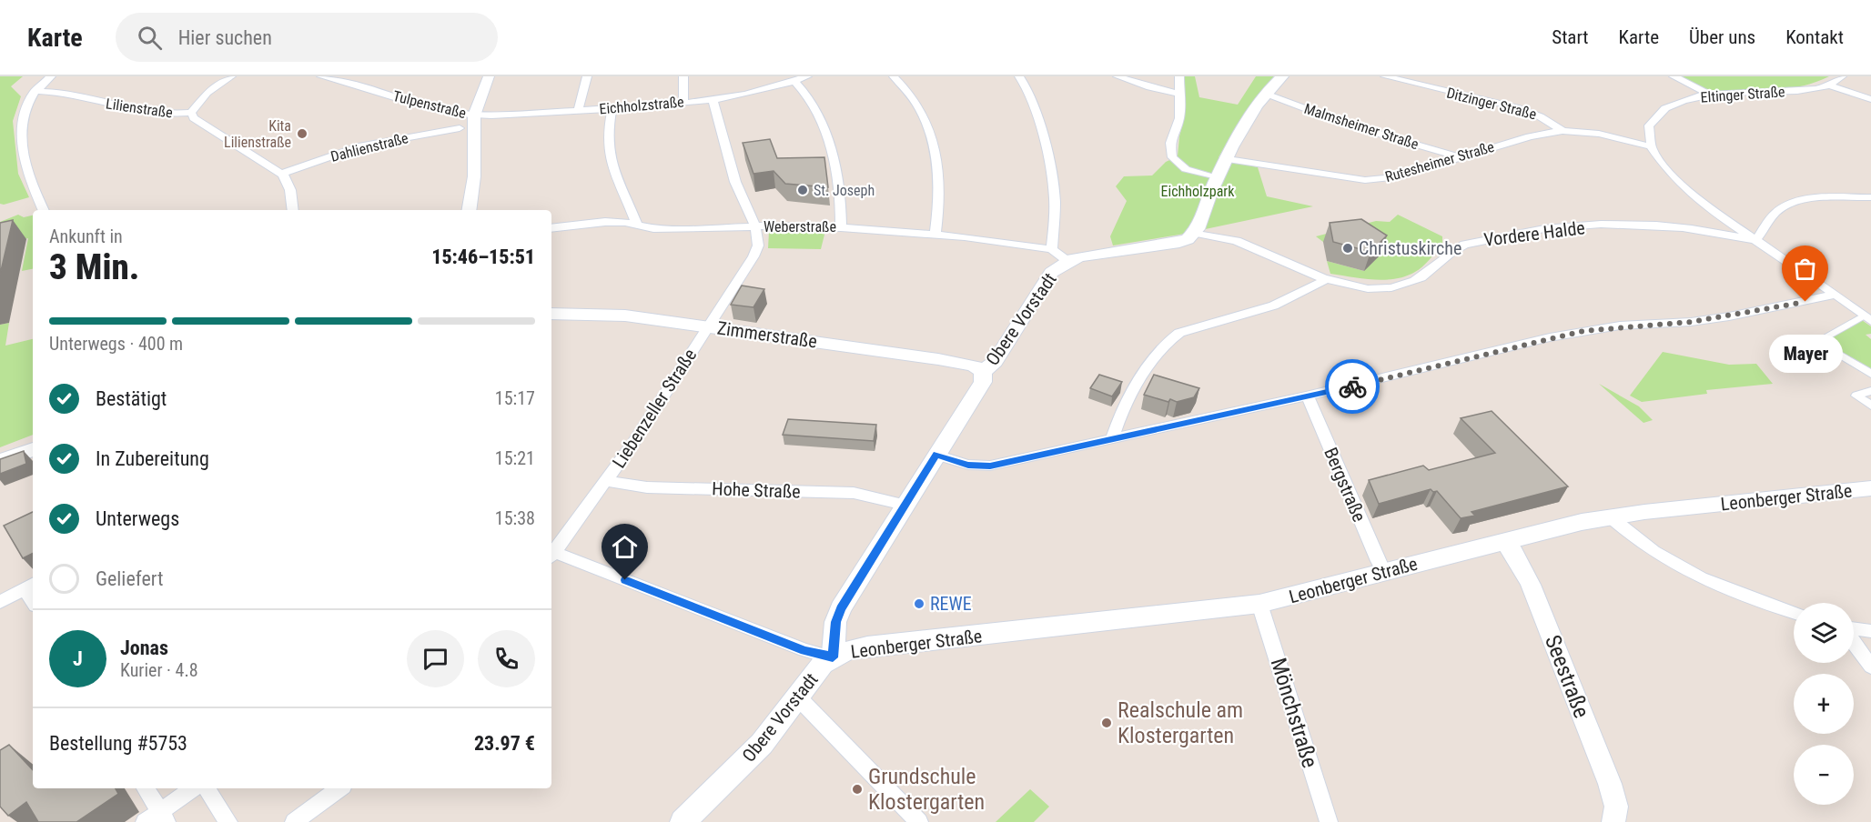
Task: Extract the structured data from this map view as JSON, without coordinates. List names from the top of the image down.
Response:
{
  "streets": {
    "main road": ["Obere Vorstadt", "Zimmerstraße", "Leonberger Straße"],
    "street": [
      "Eltinger Straße",
      "Ditzinger Straße",
      "Tulpenstraße",
      "Eichholzstraße",
      "Lilienstraße",
      "Malmsheimer Straße",
      "Dahlienstraße",
      "Rutesheimer Straße",
      "Weberstraße",
      "Vordere Halde",
      "Liebenzeller Straße",
      "Bergstraße",
      "Hohe Straße",
      "Seestraße",
      "Mönchstraße"
    ]
  },
  "crossings": [
    ["Eltinger Straße", "Rutesheimer Straße"],
    ["Ditzinger Straße", "Rutesheimer Straße"],
    ["Tulpenstraße", "Eichholzstraße"],
    ["Eichholzstraße", "Liebenzeller Straße"],
    ["Lilienstraße", "Dahlienstraße"],
    ["Malmsheimer Straße", "Rutesheimer Straße"],
    ["Weberstraße", "Liebenzeller Straße"],
    ["Vordere Halde", "Obere Vorstadt"],
    ["Obere Vorstadt", "Zimmerstraße"],
    ["Obere Vorstadt", "Hohe Straße"],
    ["Obere Vorstadt", "Leonberger Straße"],
    ["Zimmerstraße", "Liebenzeller Straße"],
    ["Liebenzeller Straße", "Hohe Straße"],
    ["Bergstraße", "Leonberger Straße"],
    ["Leonberger Straße", "Seestraße"],
    ["Leonberger Straße", "Mönchstraße"]
  ],
  "parks": ["Eichholzpark"],
  "places": [
    "Kita Lilienstraße",
    "St. Joseph",
    "Christuskirche",
    "Mayer",
    "REWE",
    "Realschule am Klostergarten",
    "Grundschule Klostergarten"
  ],
  "page": {
    "header": "Karte",
    "search": "Hier suchen",
    "nav": [
      "Start",
      "Karte",
      "Über uns",
      "Kontakt"
    ],
    "heading": ["3 Min.", "Ankunft in", "15:46–15:51"],
    "panel": [
      "Jonas",
      "Kurier · 4.8",
      "Bestellung #5753",
      "23.97 €"
    ],
    "bar": "Unterwegs · 400 m",
    "bubble": "Mayer",
    "list": [
      ["Bestätigt", "15:17"],
      ["In Zubereitung", "15:21"],
      ["Unterwegs", "15:38"],
      "Geliefert"
    ],
    "map_buttons": ["+", "−"],
    "round": "J"
  }
}
